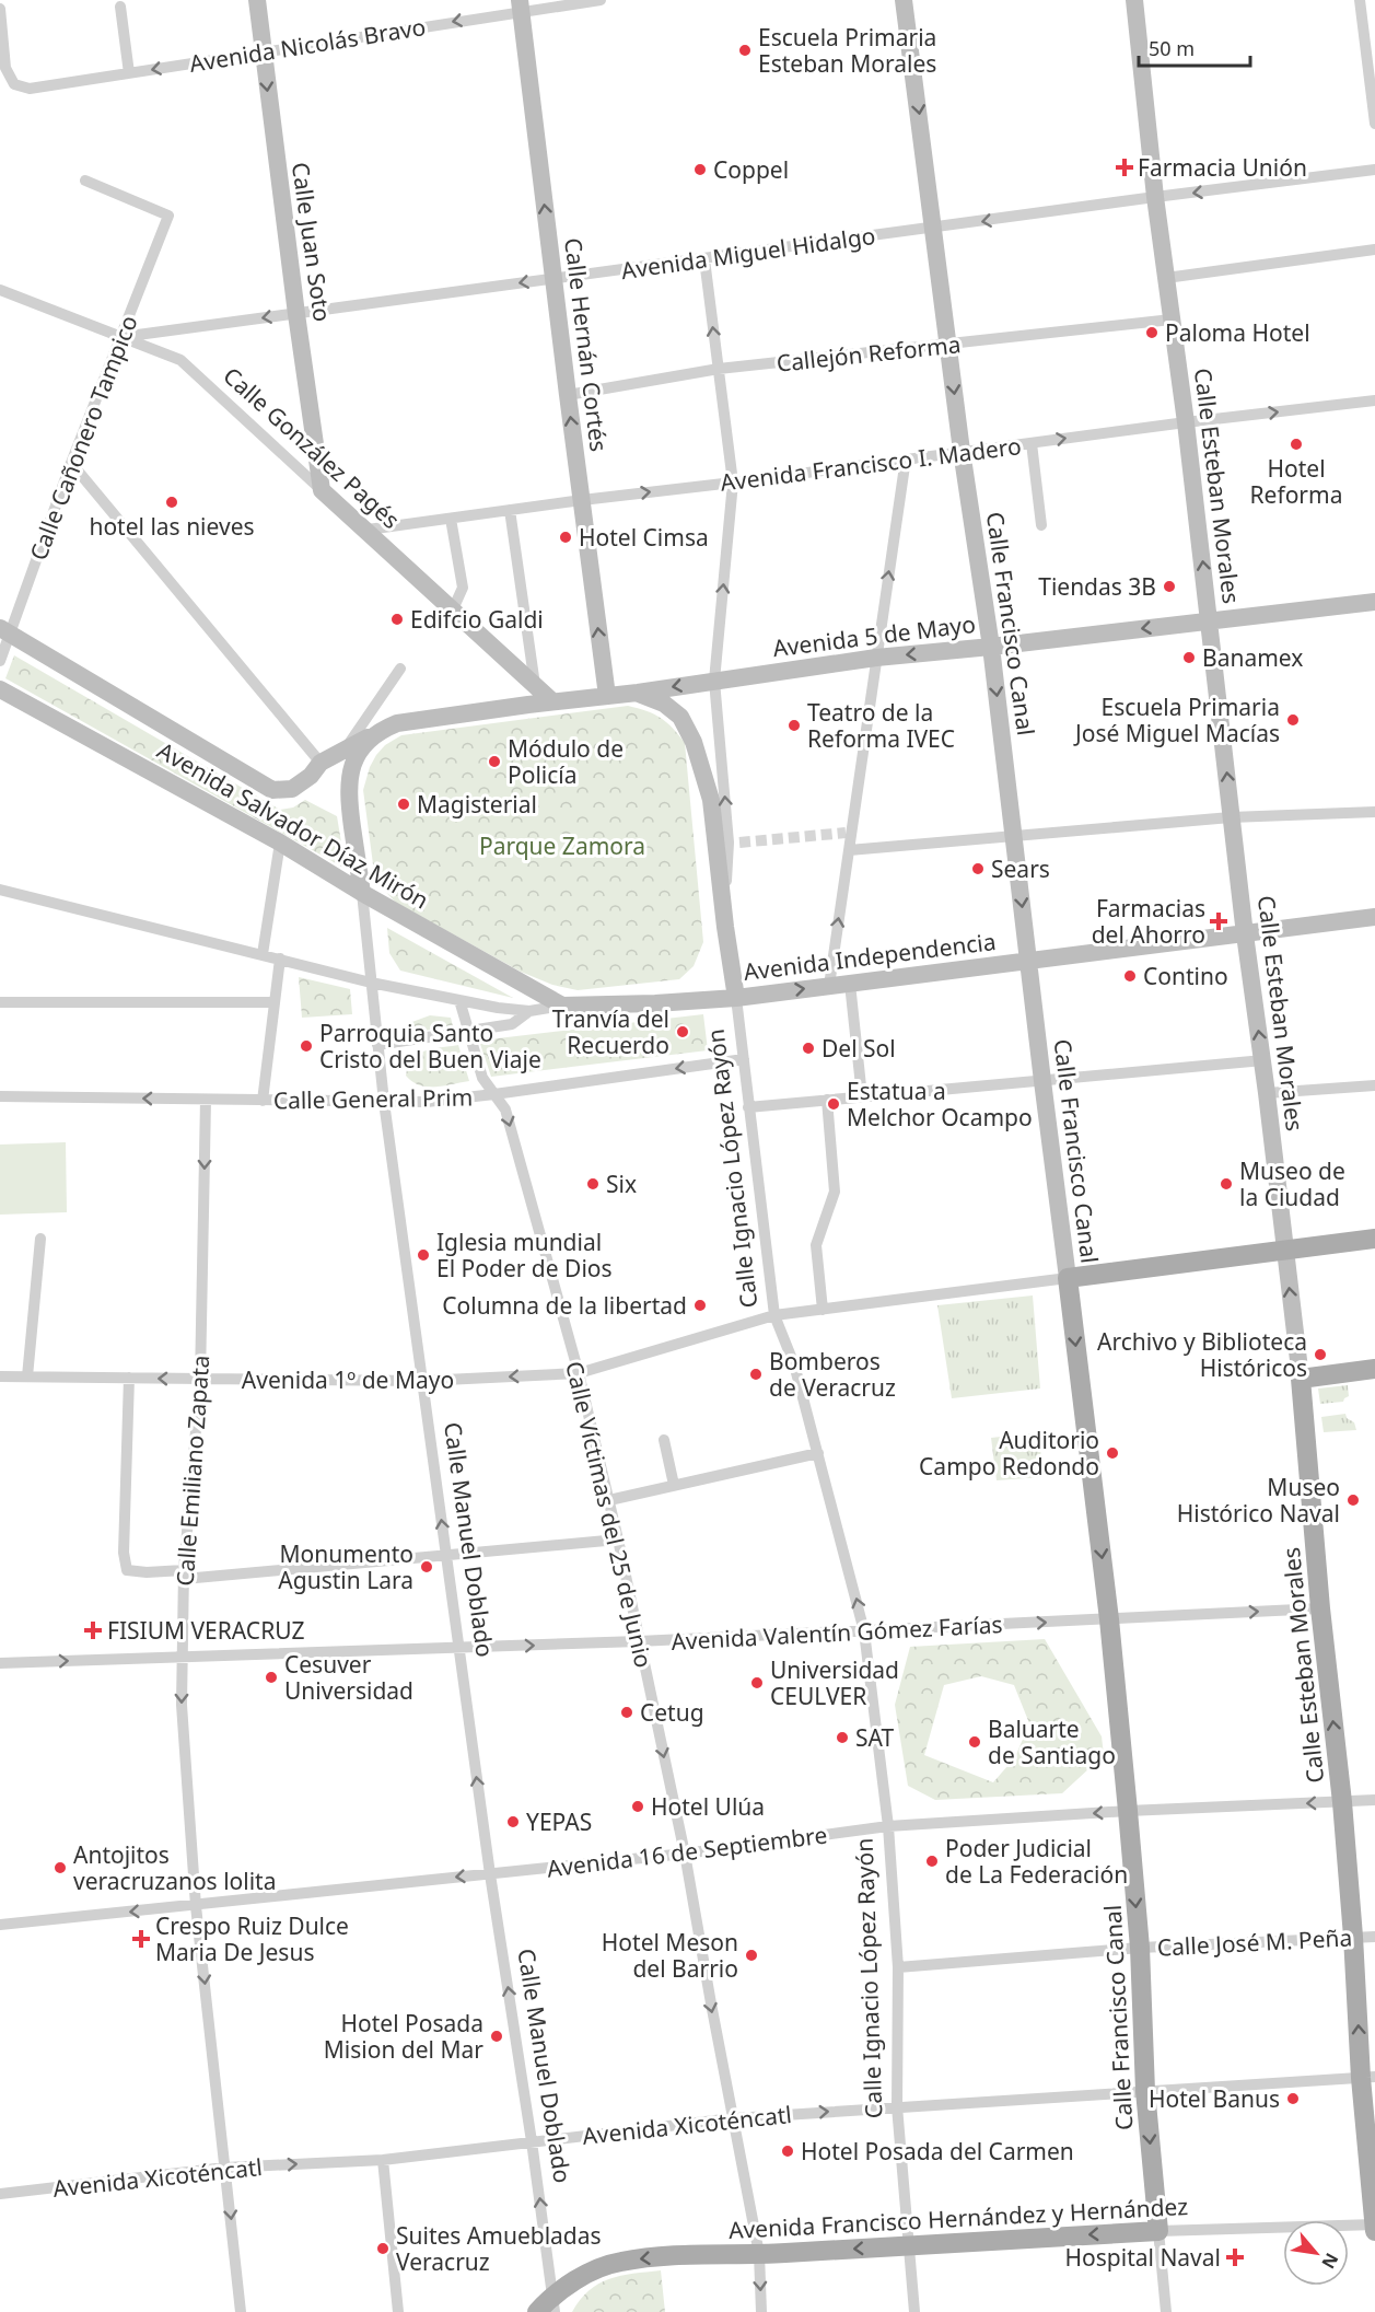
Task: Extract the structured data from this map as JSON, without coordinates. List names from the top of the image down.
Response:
{
  "streets": {
    "main road": [
      "Calle Juan Soto",
      "Calle Hernán Cortés",
      "Calle González Pagés",
      "Calle Esteban Morales",
      "Calle Francisco Canal",
      "Avenida 5 de Mayo",
      "Avenida Salvador Díaz Mirón",
      "Avenida Independencia",
      "Calle Ignacio López Rayón",
      "Calle Manuel Doblado",
      "Avenida Francisco Hernández y Hernández"
    ],
    "street": [
      "Avenida Nicolás Bravo",
      "Avenida Miguel Hidalgo",
      "Callejón Reforma",
      "Calle Cañonero Tampico",
      "Avenida Francisco I. Madero",
      "Calle General Prim",
      "Avenida 1º de Mayo",
      "Calle Emiliano Zapata",
      "Calle Víctimas del 25 de Junio",
      "Avenida Valentín Gómez Farías",
      "Avenida 16 de Septiembre",
      "Calle José M. Peña",
      "Avenida Xicoténcatl"
    ]
  },
  "crossings": [
    ["Avenida Nicolás Bravo", "Calle Juan Soto"],
    ["Avenida Nicolás Bravo", "Calle Hernán Cortés"],
    ["Calle Juan Soto", "Avenida Miguel Hidalgo"],
    ["Calle Juan Soto", "Calle González Pagés"],
    ["Avenida Miguel Hidalgo", "Calle Hernán Cortés"],
    ["Avenida Miguel Hidalgo", "Calle Cañonero Tampico"],
    ["Avenida Miguel Hidalgo", "Calle González Pagés"],
    ["Avenida Miguel Hidalgo", "Calle Esteban Morales"],
    ["Avenida Miguel Hidalgo", "Calle Francisco Canal"],
    ["Avenida Miguel Hidalgo", "Calle Ignacio López Rayón"],
    ["Calle Hernán Cortés", "Callejón Reforma"],
    ["Calle Hernán Cortés", "Avenida Francisco I. Madero"],
    ["Calle Hernán Cortés", "Avenida 5 de Mayo"],
    ["Callejón Reforma", "Calle Esteban Morales"],
    ["Callejón Reforma", "Calle Francisco Canal"],
    ["Callejón Reforma", "Calle Ignacio López Rayón"],
    ["Calle Cañonero Tampico", "Calle González Pagés"],
    ["Calle Cañonero Tampico", "Avenida Salvador Díaz Mirón"],
    ["Calle González Pagés", "Avenida Francisco I. Madero"],
    ["Calle González Pagés", "Avenida 5 de Mayo"],
    ["Avenida Francisco I. Madero", "Calle Esteban Morales"],
    ["Avenida Francisco I. Madero", "Calle Francisco Canal"],
    ["Avenida Francisco I. Madero", "Calle Ignacio López Rayón"],
    ["Calle Esteban Morales", "Avenida 5 de Mayo"],
    ["Calle Esteban Morales", "Avenida Independencia"],
    ["Calle Esteban Morales", "Avenida Valentín Gómez Farías"],
    ["Calle Esteban Morales", "Avenida 16 de Septiembre"],
    ["Calle Esteban Morales", "Calle José M. Peña"],
    ["Calle Esteban Morales", "Avenida Xicoténcatl"],
    ["Calle Esteban Morales", "Avenida Francisco Hernández y Hernández"],
    ["Calle Francisco Canal", "Avenida 5 de Mayo"],
    ["Calle Francisco Canal", "Avenida Independencia"],
    ["Calle Francisco Canal", "Avenida 1º de Mayo"],
    ["Calle Francisco Canal", "Avenida Valentín Gómez Farías"],
    ["Calle Francisco Canal", "Avenida 16 de Septiembre"],
    ["Calle Francisco Canal", "Calle José M. Peña"],
    ["Calle Francisco Canal", "Avenida Xicoténcatl"],
    ["Calle Francisco Canal", "Avenida Francisco Hernández y Hernández"],
    ["Avenida 5 de Mayo", "Avenida Salvador Díaz Mirón"],
    ["Avenida 5 de Mayo", "Calle Ignacio López Rayón"],
    ["Avenida 5 de Mayo", "Calle Manuel Doblado"],
    ["Avenida Salvador Díaz Mirón", "Avenida Independencia"],
    ["Avenida Salvador Díaz Mirón", "Calle Manuel Doblado"],
    ["Avenida Independencia", "Calle Ignacio López Rayón"],
    ["Avenida Independencia", "Calle Víctimas del 25 de Junio"],
    ["Avenida Independencia", "Calle Manuel Doblado"],
    ["Calle General Prim", "Calle Ignacio López Rayón"],
    ["Calle General Prim", "Calle Emiliano Zapata"],
    ["Calle General Prim", "Calle Víctimas del 25 de Junio"],
    ["Calle General Prim", "Calle Manuel Doblado"],
    ["Calle Ignacio López Rayón", "Avenida 1º de Mayo"],
    ["Calle Ignacio López Rayón", "Avenida Valentín Gómez Farías"],
    ["Calle Ignacio López Rayón", "Avenida 16 de Septiembre"],
    ["Calle Ignacio López Rayón", "Calle José M. Peña"],
    ["Calle Ignacio López Rayón", "Avenida Xicoténcatl"],
    ["Calle Ignacio López Rayón", "Avenida Francisco Hernández y Hernández"],
    ["Avenida 1º de Mayo", "Calle Emiliano Zapata"],
    ["Avenida 1º de Mayo", "Calle Víctimas del 25 de Junio"],
    ["Avenida 1º de Mayo", "Calle Manuel Doblado"],
    ["Calle Emiliano Zapata", "Avenida Valentín Gómez Farías"],
    ["Calle Emiliano Zapata", "Avenida 16 de Septiembre"],
    ["Calle Emiliano Zapata", "Avenida Xicoténcatl"],
    ["Calle Víctimas del 25 de Junio", "Avenida Valentín Gómez Farías"],
    ["Calle Víctimas del 25 de Junio", "Avenida 16 de Septiembre"],
    ["Calle Víctimas del 25 de Junio", "Avenida Xicoténcatl"],
    ["Calle Víctimas del 25 de Junio", "Avenida Francisco Hernández y Hernández"],
    ["Calle Manuel Doblado", "Avenida Valentín Gómez Farías"],
    ["Calle Manuel Doblado", "Avenida 16 de Septiembre"],
    ["Calle Manuel Doblado", "Avenida Xicoténcatl"],
    ["Calle Manuel Doblado", "Avenida Francisco Hernández y Hernández"]
  ],
  "one_way": [
    "Avenida Nicolás Bravo",
    "Calle Juan Soto",
    "Avenida Miguel Hidalgo",
    "Calle Hernán Cortés",
    "Avenida Francisco I. Madero",
    "Calle Esteban Morales",
    "Calle Francisco Canal",
    "Avenida 5 de Mayo",
    "Calle Emiliano Zapata",
    "Calle Víctimas del 25 de Junio",
    "Calle Manuel Doblado",
    "Avenida Valentín Gómez Farías",
    "Avenida 16 de Septiembre",
    "Avenida Francisco Hernández y Hernández"
  ],
  "parks": ["Parque Zamora"],
  "places": {
    "other": [
      "Escuela Primaria Esteban Morales",
      "Coppel",
      "Paloma Hotel",
      "Hotel Reforma",
      "hotel las nieves",
      "Hotel Cimsa",
      "Tiendas 3B",
      "Edifcio Galdi",
      "Banamex",
      "Escuela Primaria José Miguel Macías",
      "Teatro de la Reforma IVEC",
      "Módulo de Policía",
      "Magisterial",
      "Sears",
      "Contino",
      "Tranvía del Recuerdo",
      "Parroquia Santo Cristo del Buen Viaje",
      "Del Sol",
      "Estatua a Melchor Ocampo",
      "Six",
      "Museo de la Ciudad",
      "Iglesia mundial El Poder de Dios",
      "Columna de la libertad",
      "Archivo y Biblioteca Históricos",
      "Bomberos de Veracruz",
      "Auditorio Campo Redondo",
      "Museo Histórico Naval",
      "Monumento Agustin Lara",
      "Cesuver Universidad",
      "Universidad CEULVER",
      "Cetug",
      "SAT",
      "Baluarte de Santiago",
      "Hotel Ulúa",
      "YEPAS",
      "Poder Judicial de La Federación",
      "Antojitos veracruzanos lolita",
      "Hotel Meson del Barrio",
      "Hotel Posada Mision del Mar",
      "Hotel Banus",
      "Hotel Posada del Carmen",
      "Suites Amuebladas Veracruz"
    ],
    "health": [
      "Farmacia Unión",
      "Farmacias del Ahorro",
      "FISIUM VERACRUZ",
      "Crespo Ruiz Dulce Maria De Jesus",
      "Hospital Naval"
    ]
  },
  "scale_bar": "50 m",
  "north": "bottom right"
}
